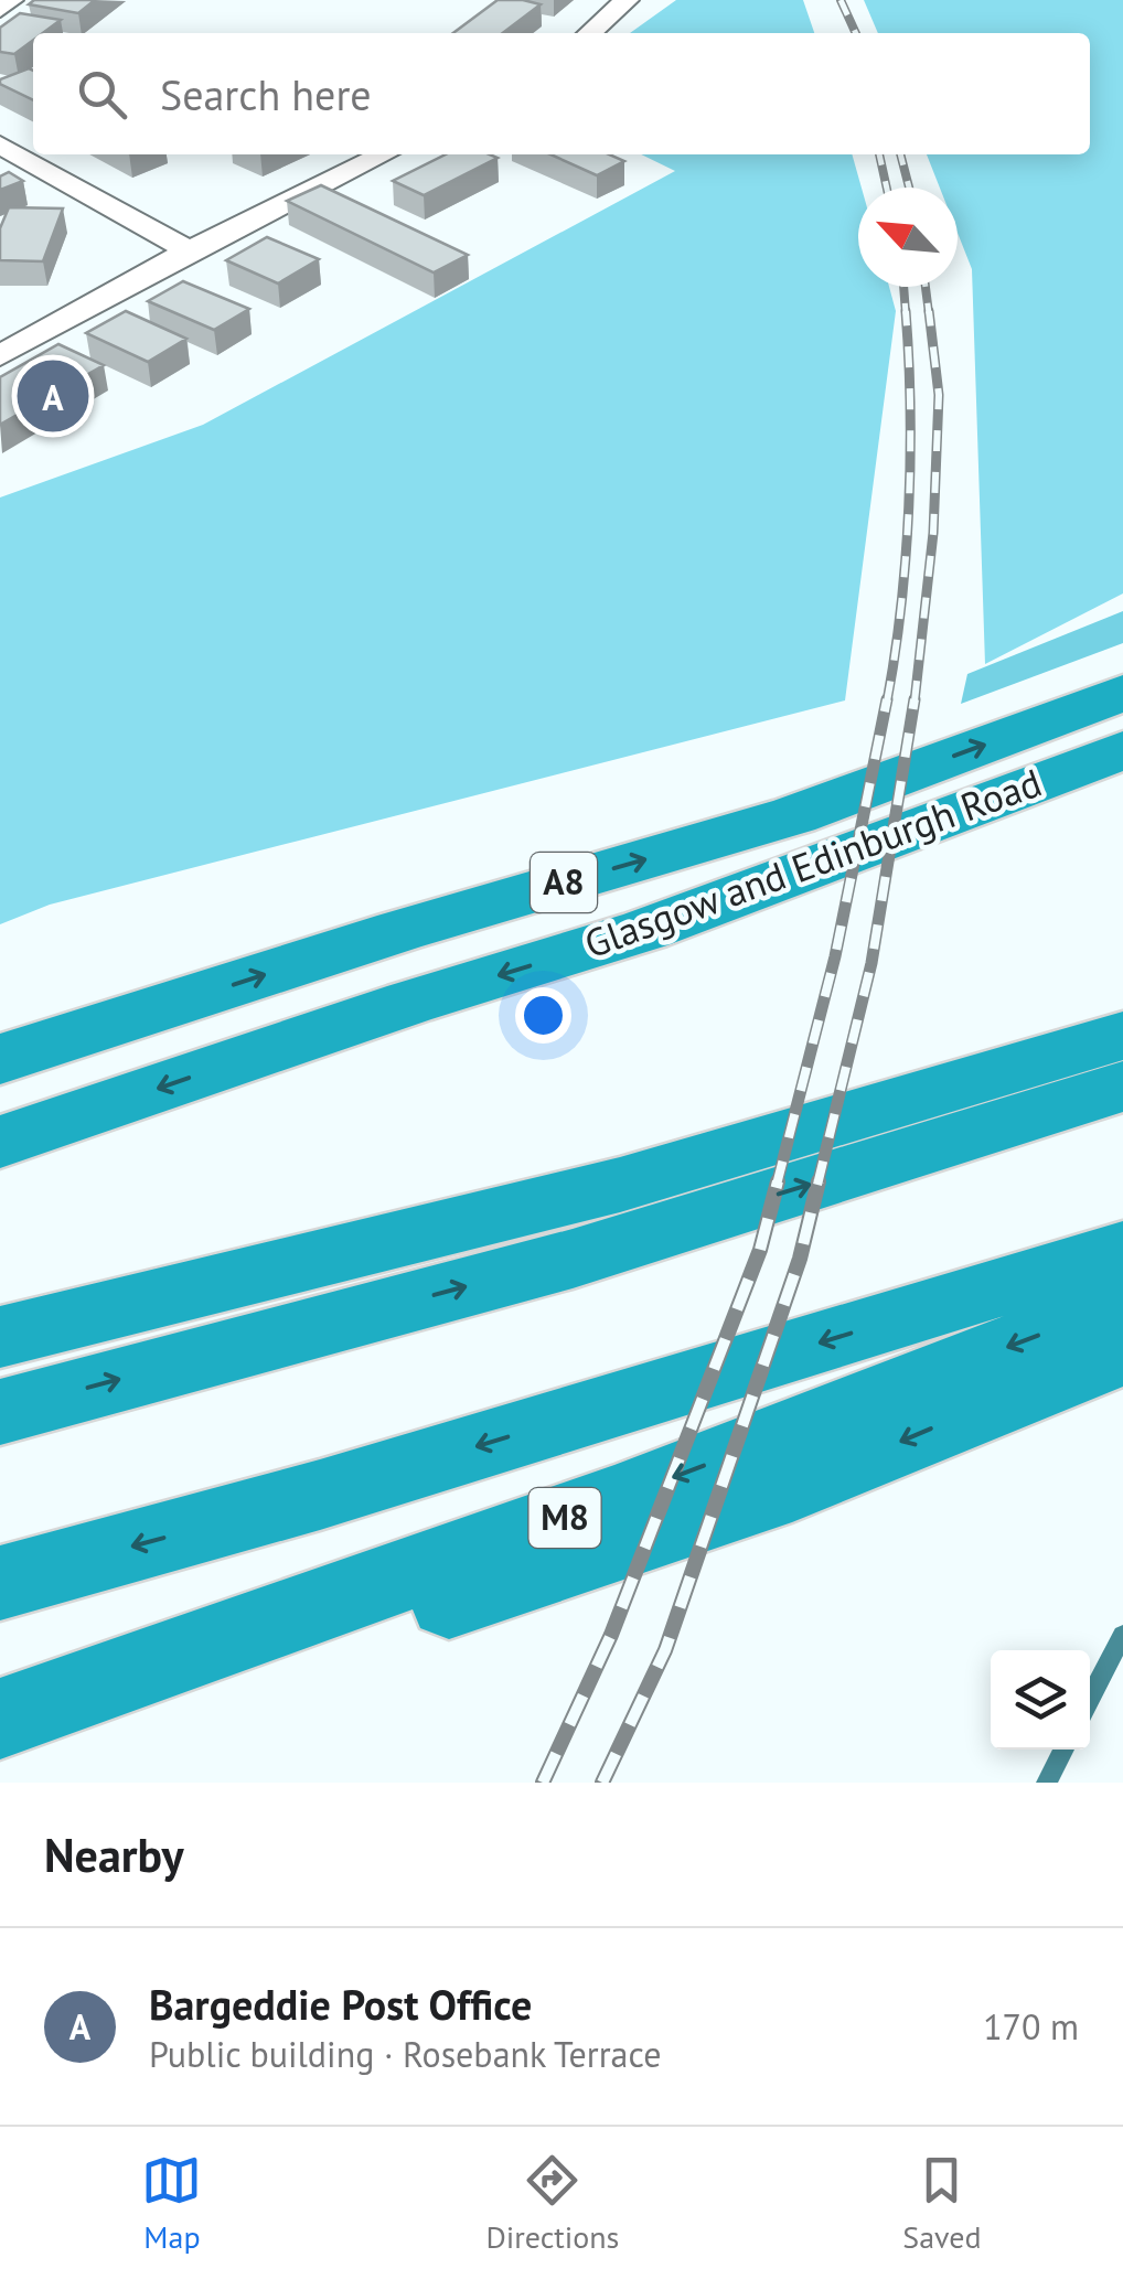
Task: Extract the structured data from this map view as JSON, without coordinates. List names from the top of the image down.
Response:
{
  "streets": {
    "highway": ["Glasgow and Edinburgh Road", "A8", "M8"]
  },
  "north": "top left",
  "page": {
    "search": "Search here",
    "pins": "A",
    "heading": "Nearby",
    "list": [
      {
        "mark": "A",
        "name": "Bargeddie Post Office",
        "note": "Public building · Rosebank Terrace",
        "value": "170 m"
      }
    ],
    "nav": ["Map", "Directions", "Saved"]
  }
}
